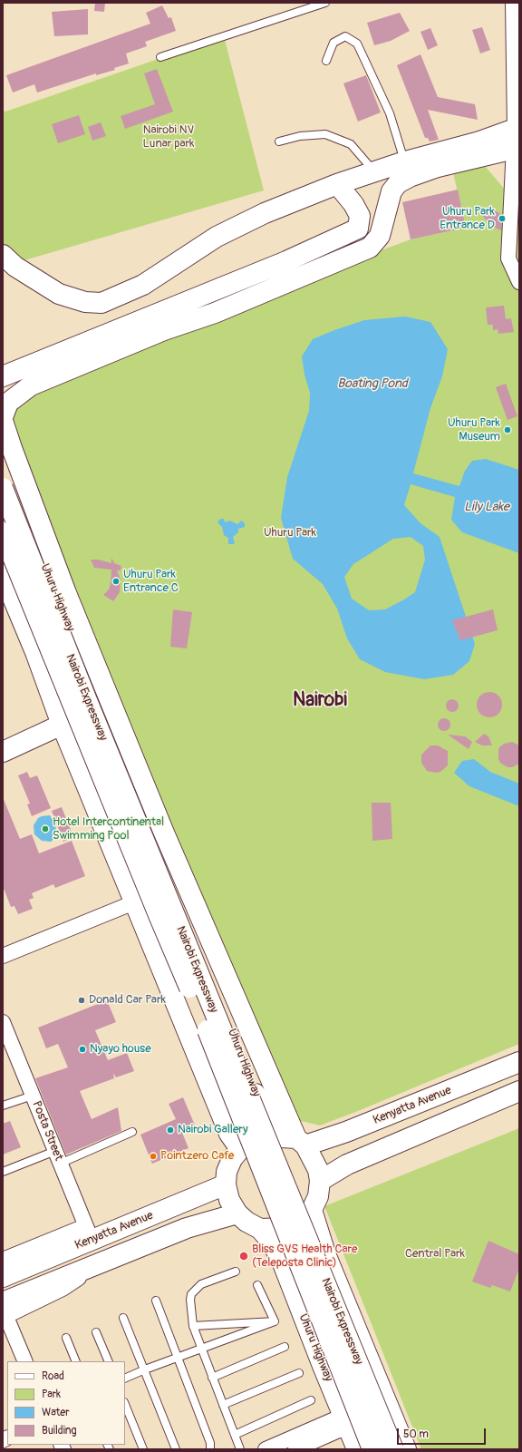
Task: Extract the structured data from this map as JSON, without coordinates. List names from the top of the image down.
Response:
{
  "streets": {
    "main road": ["Uhuru Highway", "Nairobi Expressway", "Kenyatta Avenue"],
    "street": ["Posta Street"]
  },
  "crossings": [
    ["Uhuru Highway", "Kenyatta Avenue"],
    ["Kenyatta Avenue", "Posta Street"]
  ],
  "districts": ["Nairobi"],
  "water": ["Boating Pond", "Lily Lake"],
  "parks": ["Nairobi NV Lunar park", "Uhuru Park", "Central Park"],
  "places": [
    "Uhuru Park Entrance D",
    "Uhuru Park Museum",
    "Uhuru Park Entrance C",
    "Hotel Intercontinental Swimming Pool",
    "Donald Car Park",
    "Nyayo house",
    "Nairobi Gallery",
    "Pointzero Cafe",
    "Bliss GVS Health Care (Teleposta Clinic)"
  ],
  "legend": [
    "Road",
    "Park",
    "Water",
    "Building"
  ],
  "scale_bar": "50 m"
}
